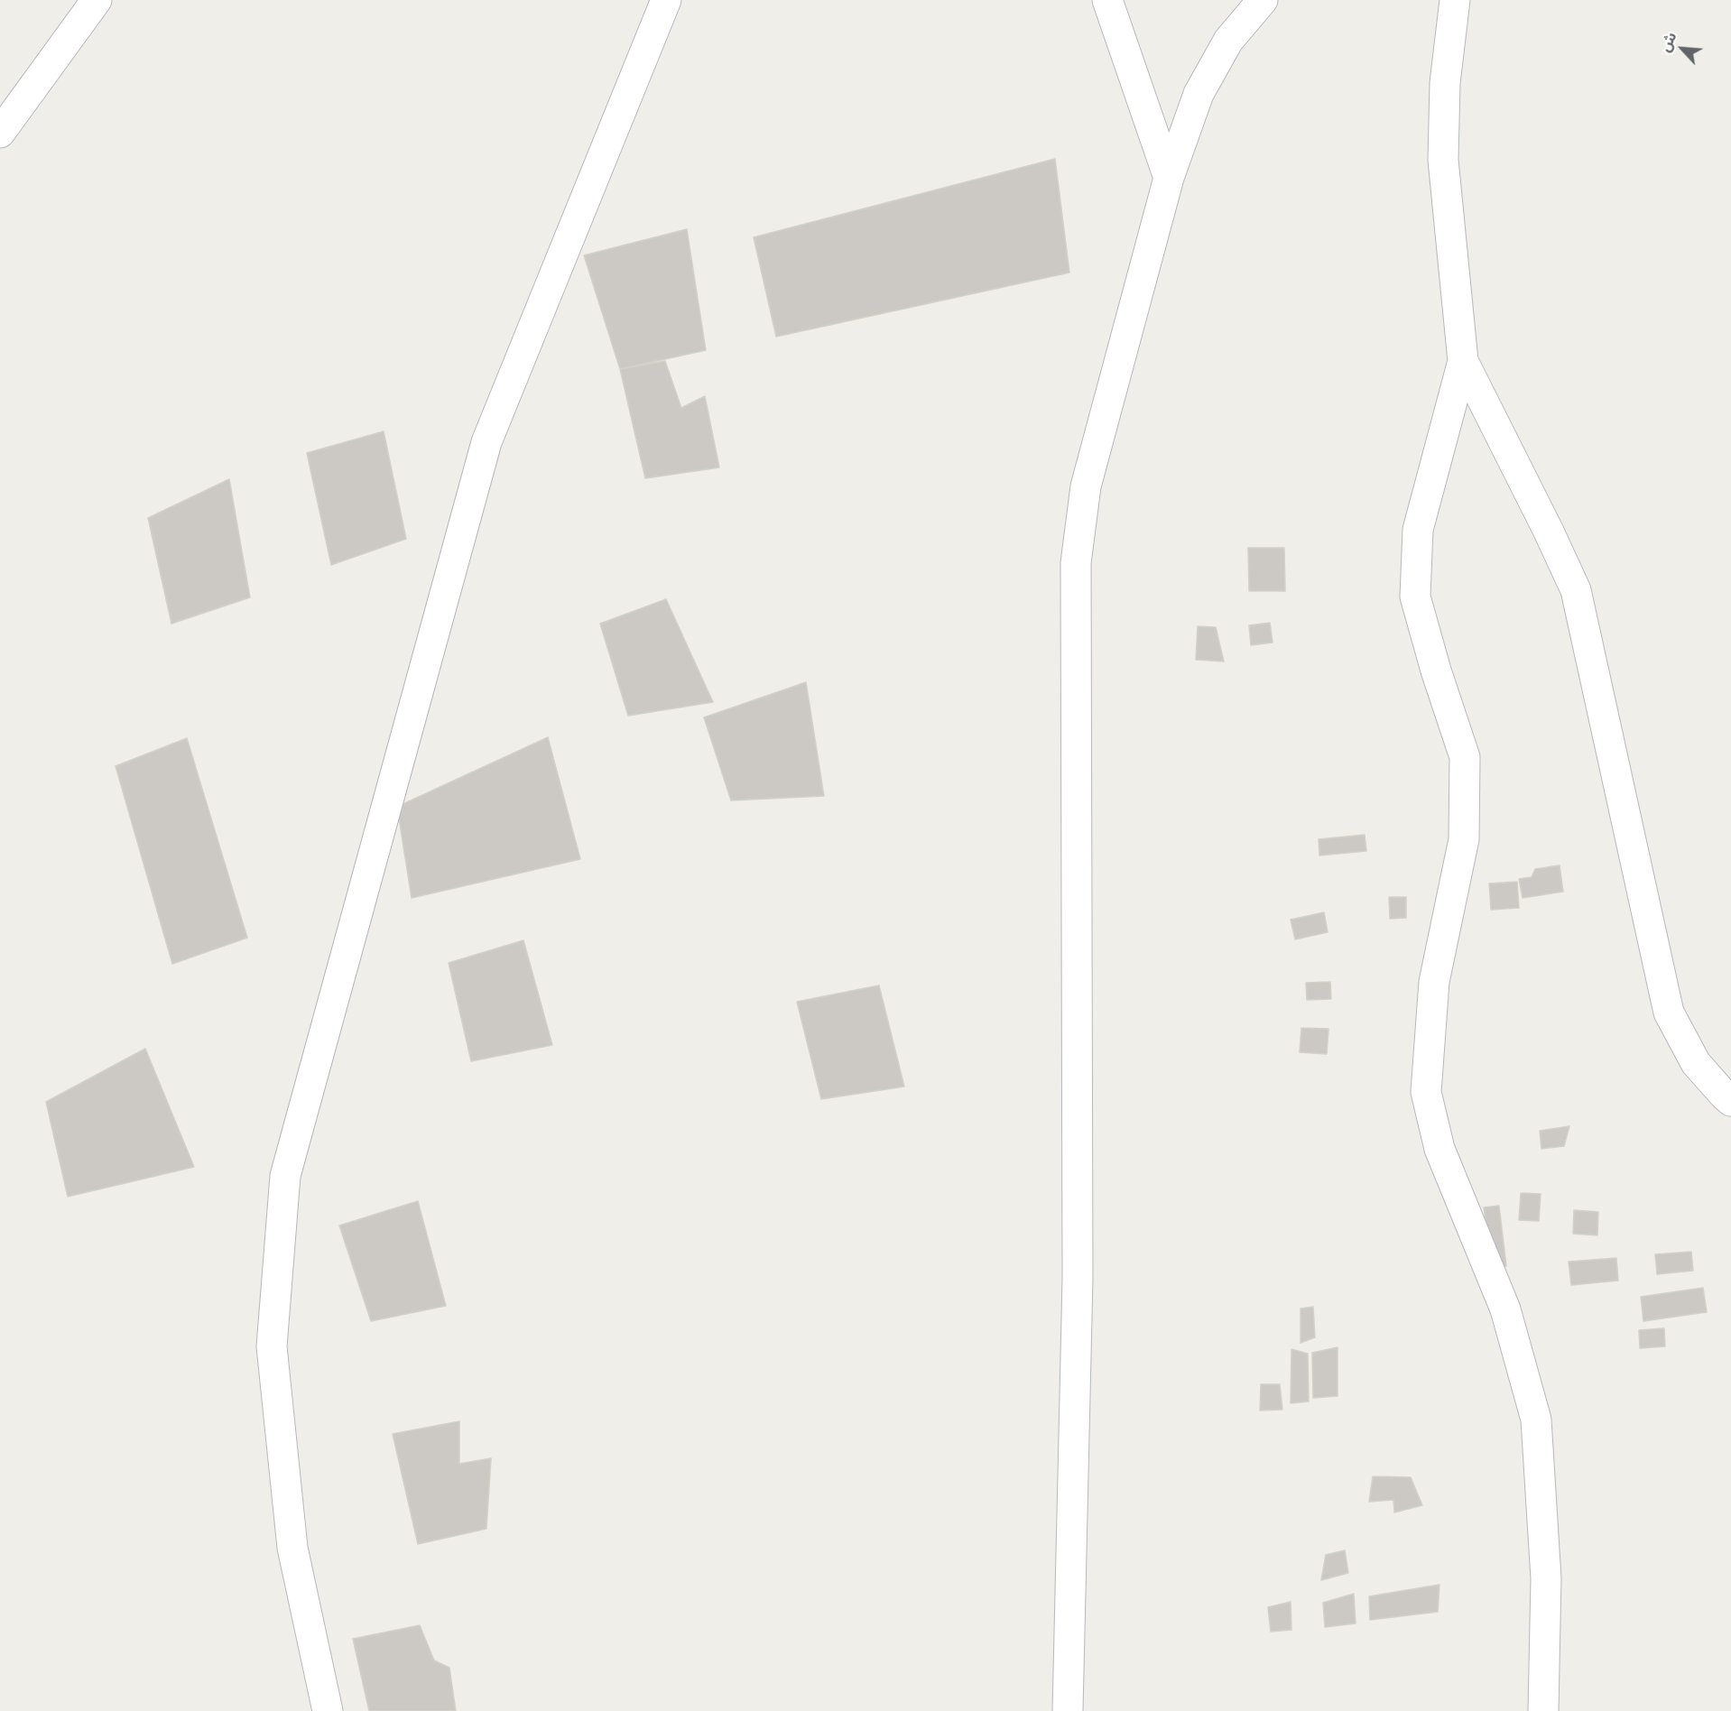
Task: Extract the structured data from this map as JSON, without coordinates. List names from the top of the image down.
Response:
{
  "north": "top left"
}
